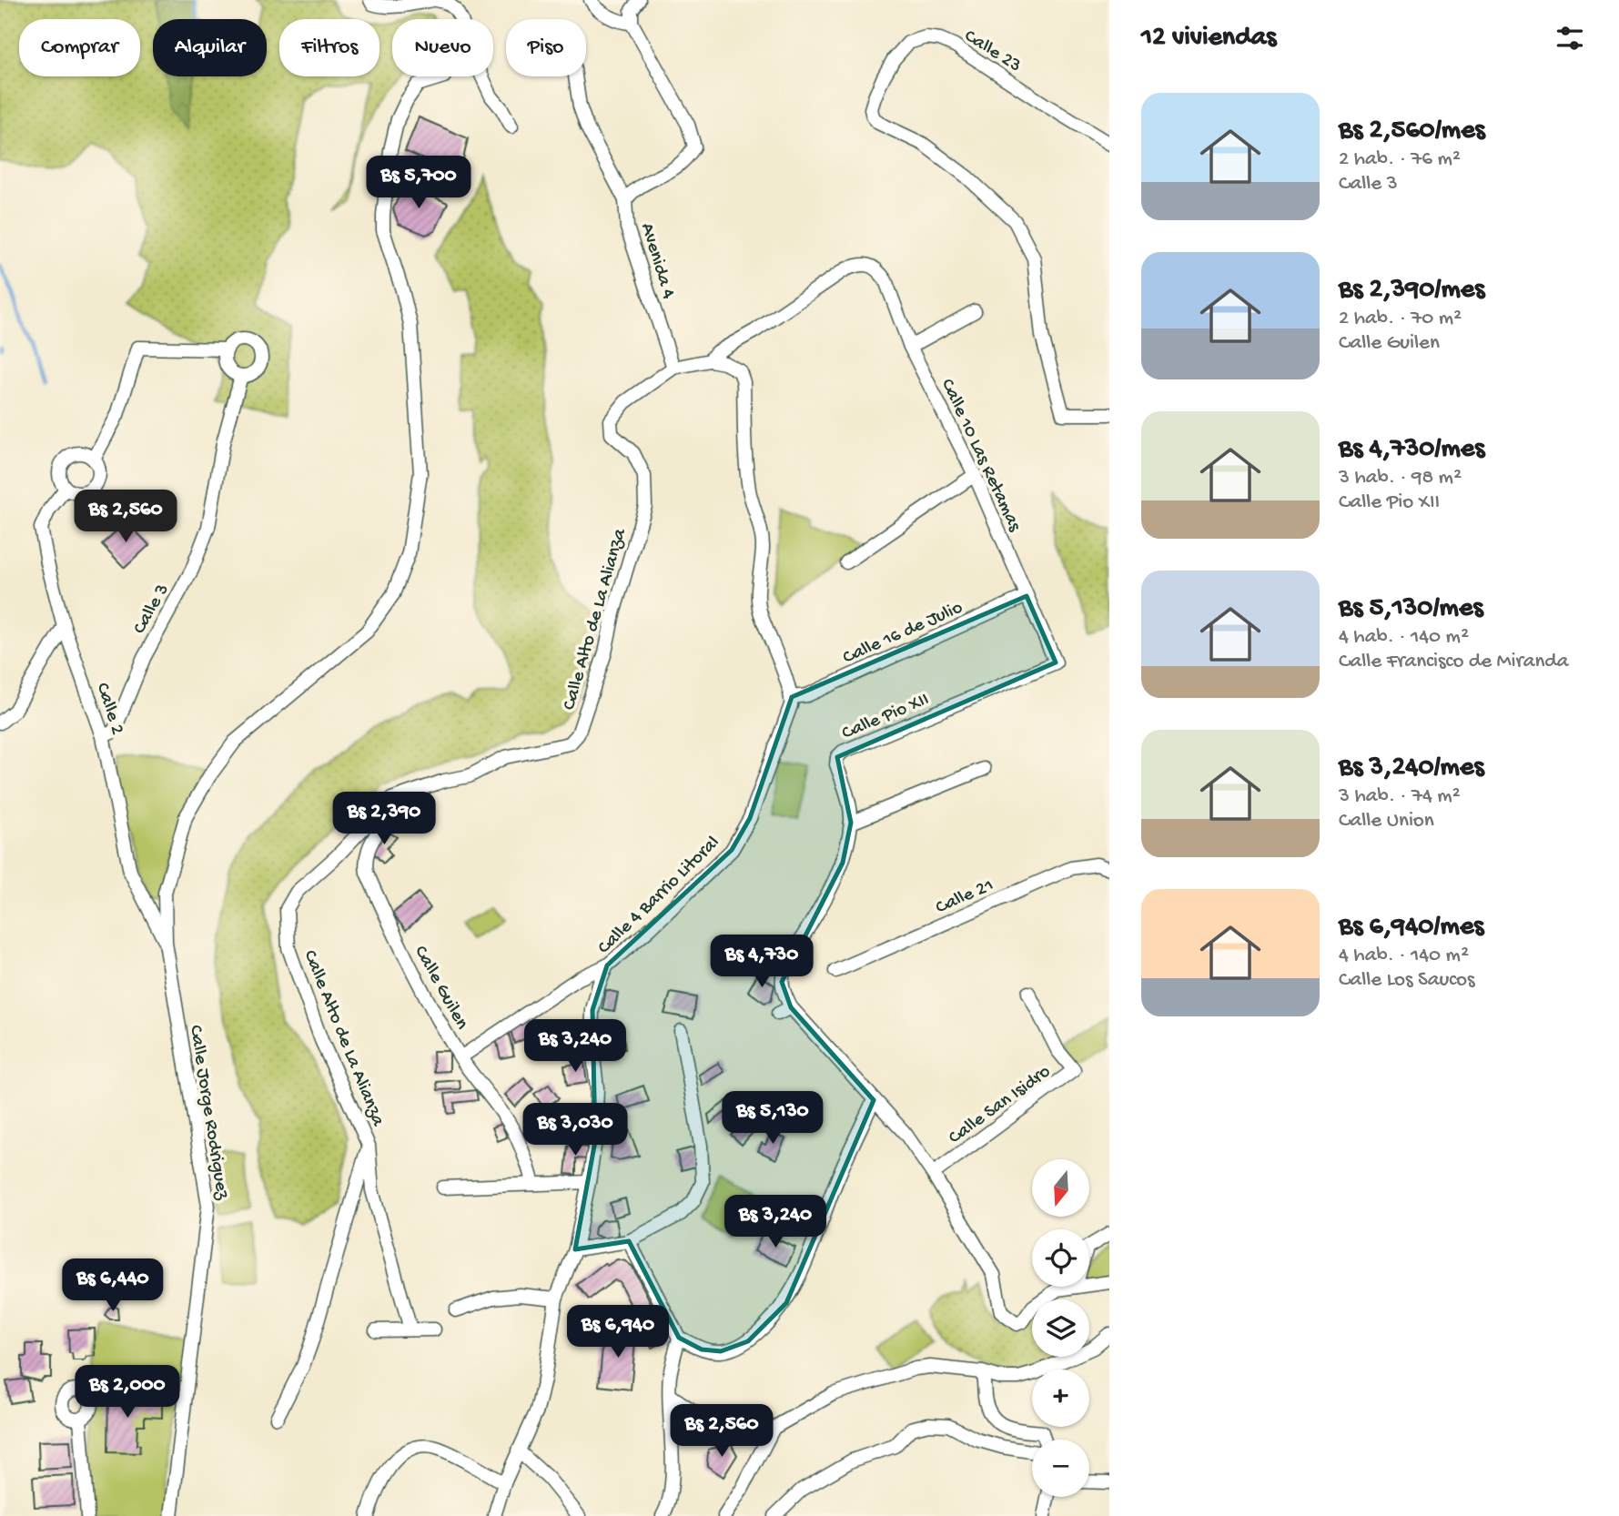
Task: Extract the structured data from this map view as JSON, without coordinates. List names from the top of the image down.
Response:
{
  "streets": {
    "street": [
      "Calle 23",
      "Avenida 4",
      "Calle 10 Las Retamas",
      "Calle 3",
      "Calle Alto de La Alianza",
      "Calle 16 de Julio",
      "Calle 2",
      "Calle Pio XII",
      "Calle 4 Barrio Litoral",
      "Calle 21",
      "Calle Guilen",
      "Calle San Isidro",
      "Calle Jorge Rodriguez"
    ]
  },
  "crossings": [
    ["Avenida 4", "Calle Alto de La Alianza"],
    ["Calle 10 Las Retamas", "Calle 16 de Julio"],
    ["Calle 10 Las Retamas", "Calle Pio XII"],
    ["Calle 3", "Calle 2"],
    ["Calle Alto de La Alianza", "Calle Guilen"],
    ["Calle 16 de Julio", "Calle 4 Barrio Litoral"],
    ["Calle 2", "Calle Jorge Rodriguez"]
  ],
  "north": "bottom",
  "page": {
    "heading": "12 viviendas",
    "chip": [
      "Comprar",
      "Alquilar",
      "Filtros",
      "Nuevo",
      "Piso"
    ],
    "list": [
      {
        "name": "Bs 2,560/mes",
        "note": "2 hab. · 76 m² · Calle 3"
      },
      {
        "name": "Bs 2,390/mes",
        "note": "2 hab. · 70 m² · Calle Guilen"
      },
      {
        "name": "Bs 4,730/mes",
        "note": "3 hab. · 98 m² · Calle Pio XII"
      },
      {
        "name": "Bs 5,130/mes",
        "note": "4 hab. · 140 m² · Calle Francisco de Miranda"
      },
      {
        "name": "Bs 3,240/mes",
        "note": "3 hab. · 74 m² · Calle Union"
      },
      {
        "name": "Bs 6,940/mes",
        "note": "4 hab. · 140 m² · Calle Los Saucos"
      }
    ],
    "price": [
      "Bs 5,700",
      "Bs 2,560",
      "Bs 2,390",
      "Bs 4,730",
      "Bs 3,240",
      "Bs 5,130",
      "Bs 3,030",
      "Bs 3,240",
      "Bs 6,440",
      "Bs 6,940",
      "Bs 2,000",
      "Bs 2,560"
    ],
    "map_buttons": ["+", "−"]
  }
}
